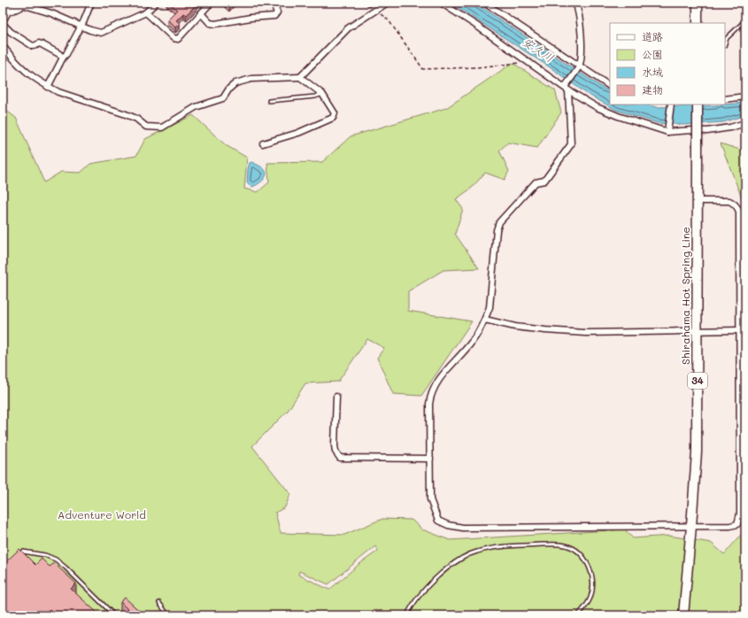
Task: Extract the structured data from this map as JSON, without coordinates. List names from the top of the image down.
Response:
{
  "streets": {
    "main road": ["Shirahama Hot Spring Line", "34"]
  },
  "water": ["安久川"],
  "parks": ["Adventure World"],
  "legend": [
    "道路",
    "公園",
    "水域",
    "建物"
  ]
}
